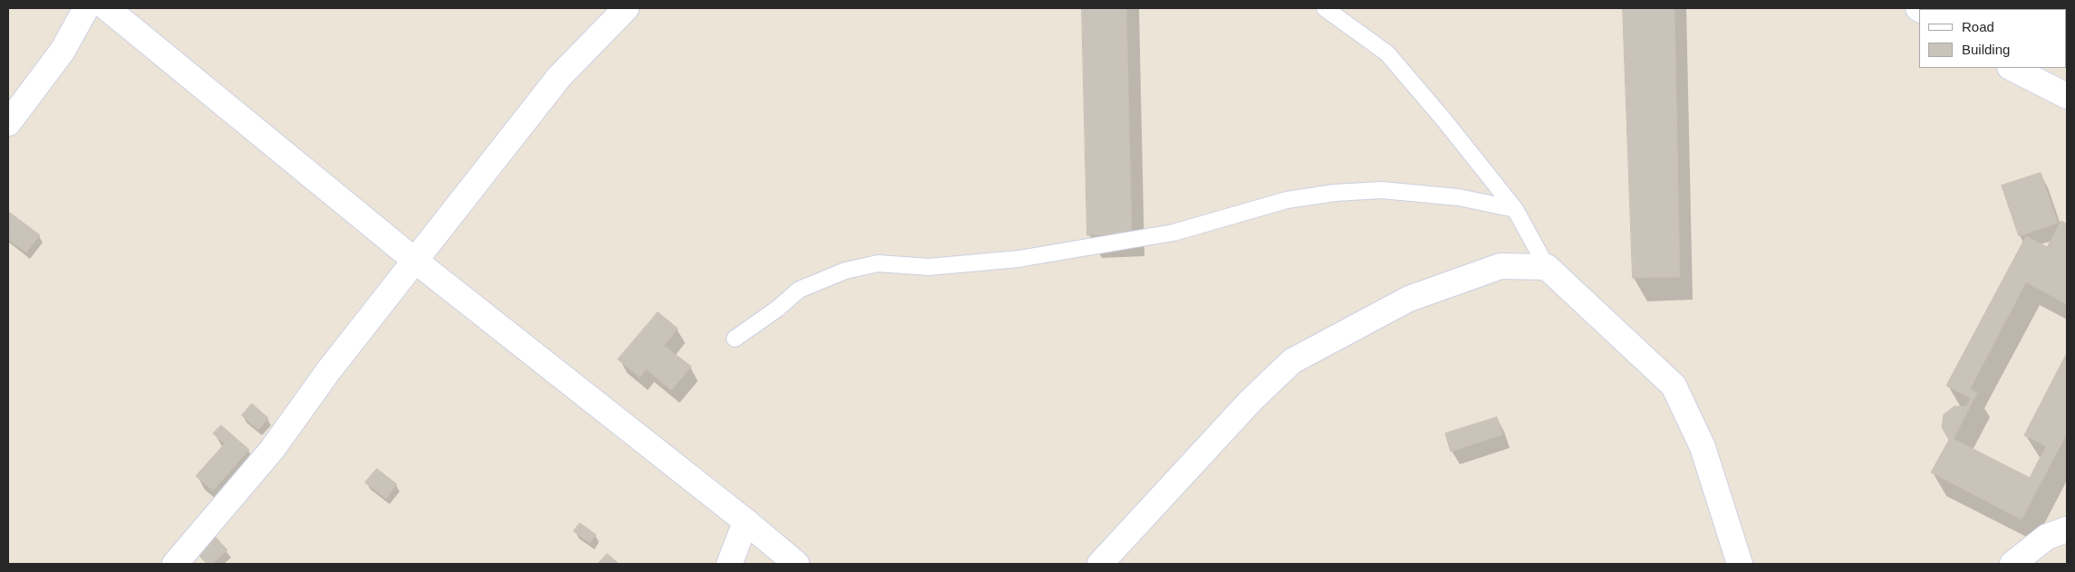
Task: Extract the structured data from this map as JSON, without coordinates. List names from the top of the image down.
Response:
{
  "legend": ["Road", "Building"]
}
